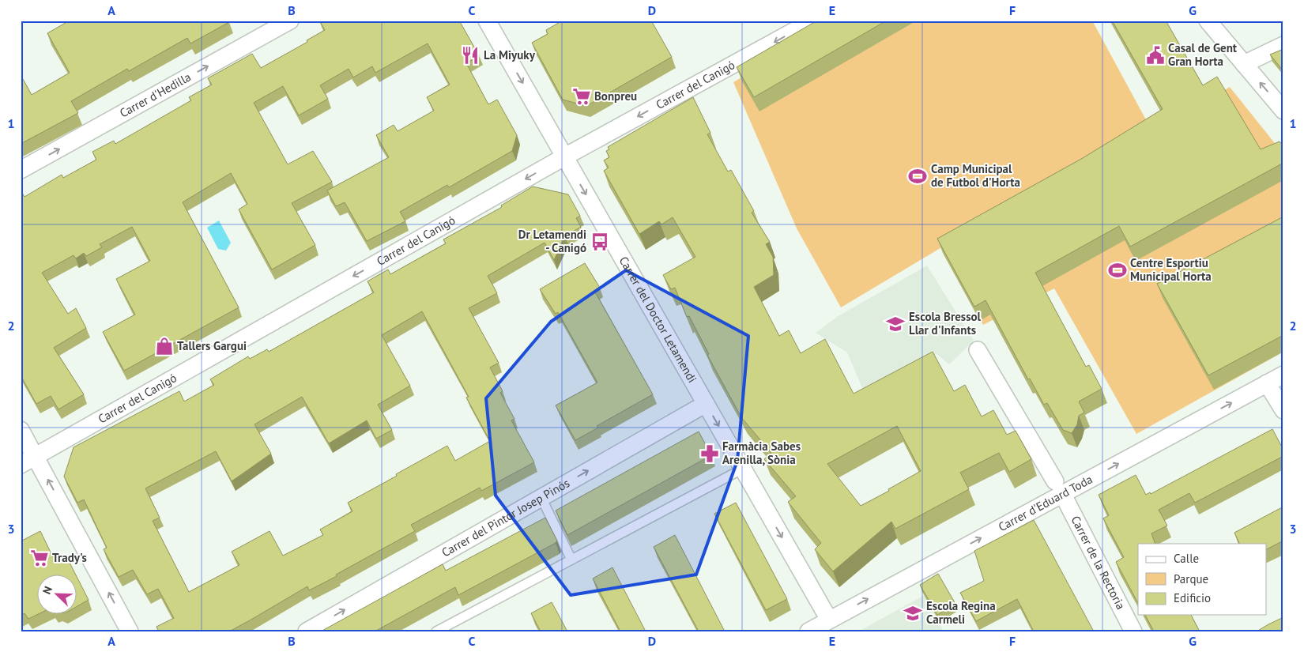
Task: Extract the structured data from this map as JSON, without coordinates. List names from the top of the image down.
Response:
{
  "streets": {
    "street": [
      "Carrer del Canigó",
      "Carrer d'Hedilla",
      "Carrer del Doctor Letamendi",
      "Carrer d'Eduard Toda",
      "Carrer del Pintor Josep Pinós",
      "Carrer de la Rectoria"
    ]
  },
  "crossings": [
    ["Carrer del Canigó", "Carrer del Doctor Letamendi"],
    ["Carrer del Doctor Letamendi", "Carrer d'Eduard Toda"],
    ["Carrer del Doctor Letamendi", "Carrer del Pintor Josep Pinós"],
    ["Carrer d'Eduard Toda", "Carrer de la Rectoria"]
  ],
  "one_way": [
    "Carrer del Canigó",
    "Carrer d'Hedilla",
    "Carrer del Doctor Letamendi",
    "Carrer d'Eduard Toda",
    "Carrer del Pintor Josep Pinós"
  ],
  "places": {
    "restaurant": ["La Miyuky"],
    "public building": ["Casal de Gent Gran Horta"],
    "supermarket": ["Bonpreu", "Trady's"],
    "sports": ["Camp Municipal de Futbol d'Horta", "Centre Esportiu Municipal Horta"],
    "bus stop": ["Dr Letamendi - Canigó"],
    "school or university": ["Escola Bressol Llar d'Infants", "Escola Regina Carmeli"],
    "shop": ["Tallers Gargui"],
    "pharmacy": ["Farmàcia Sabes Arenilla, Sònia"]
  },
  "legend": ["Calle", "Parque", "Edificio"],
  "north": "top left",
  "grid": {
    "columns": [
      "A",
      "B",
      "C",
      "D",
      "E",
      "F",
      "G"
    ],
    "rows": ["1", "2", "3"]
  }
}
